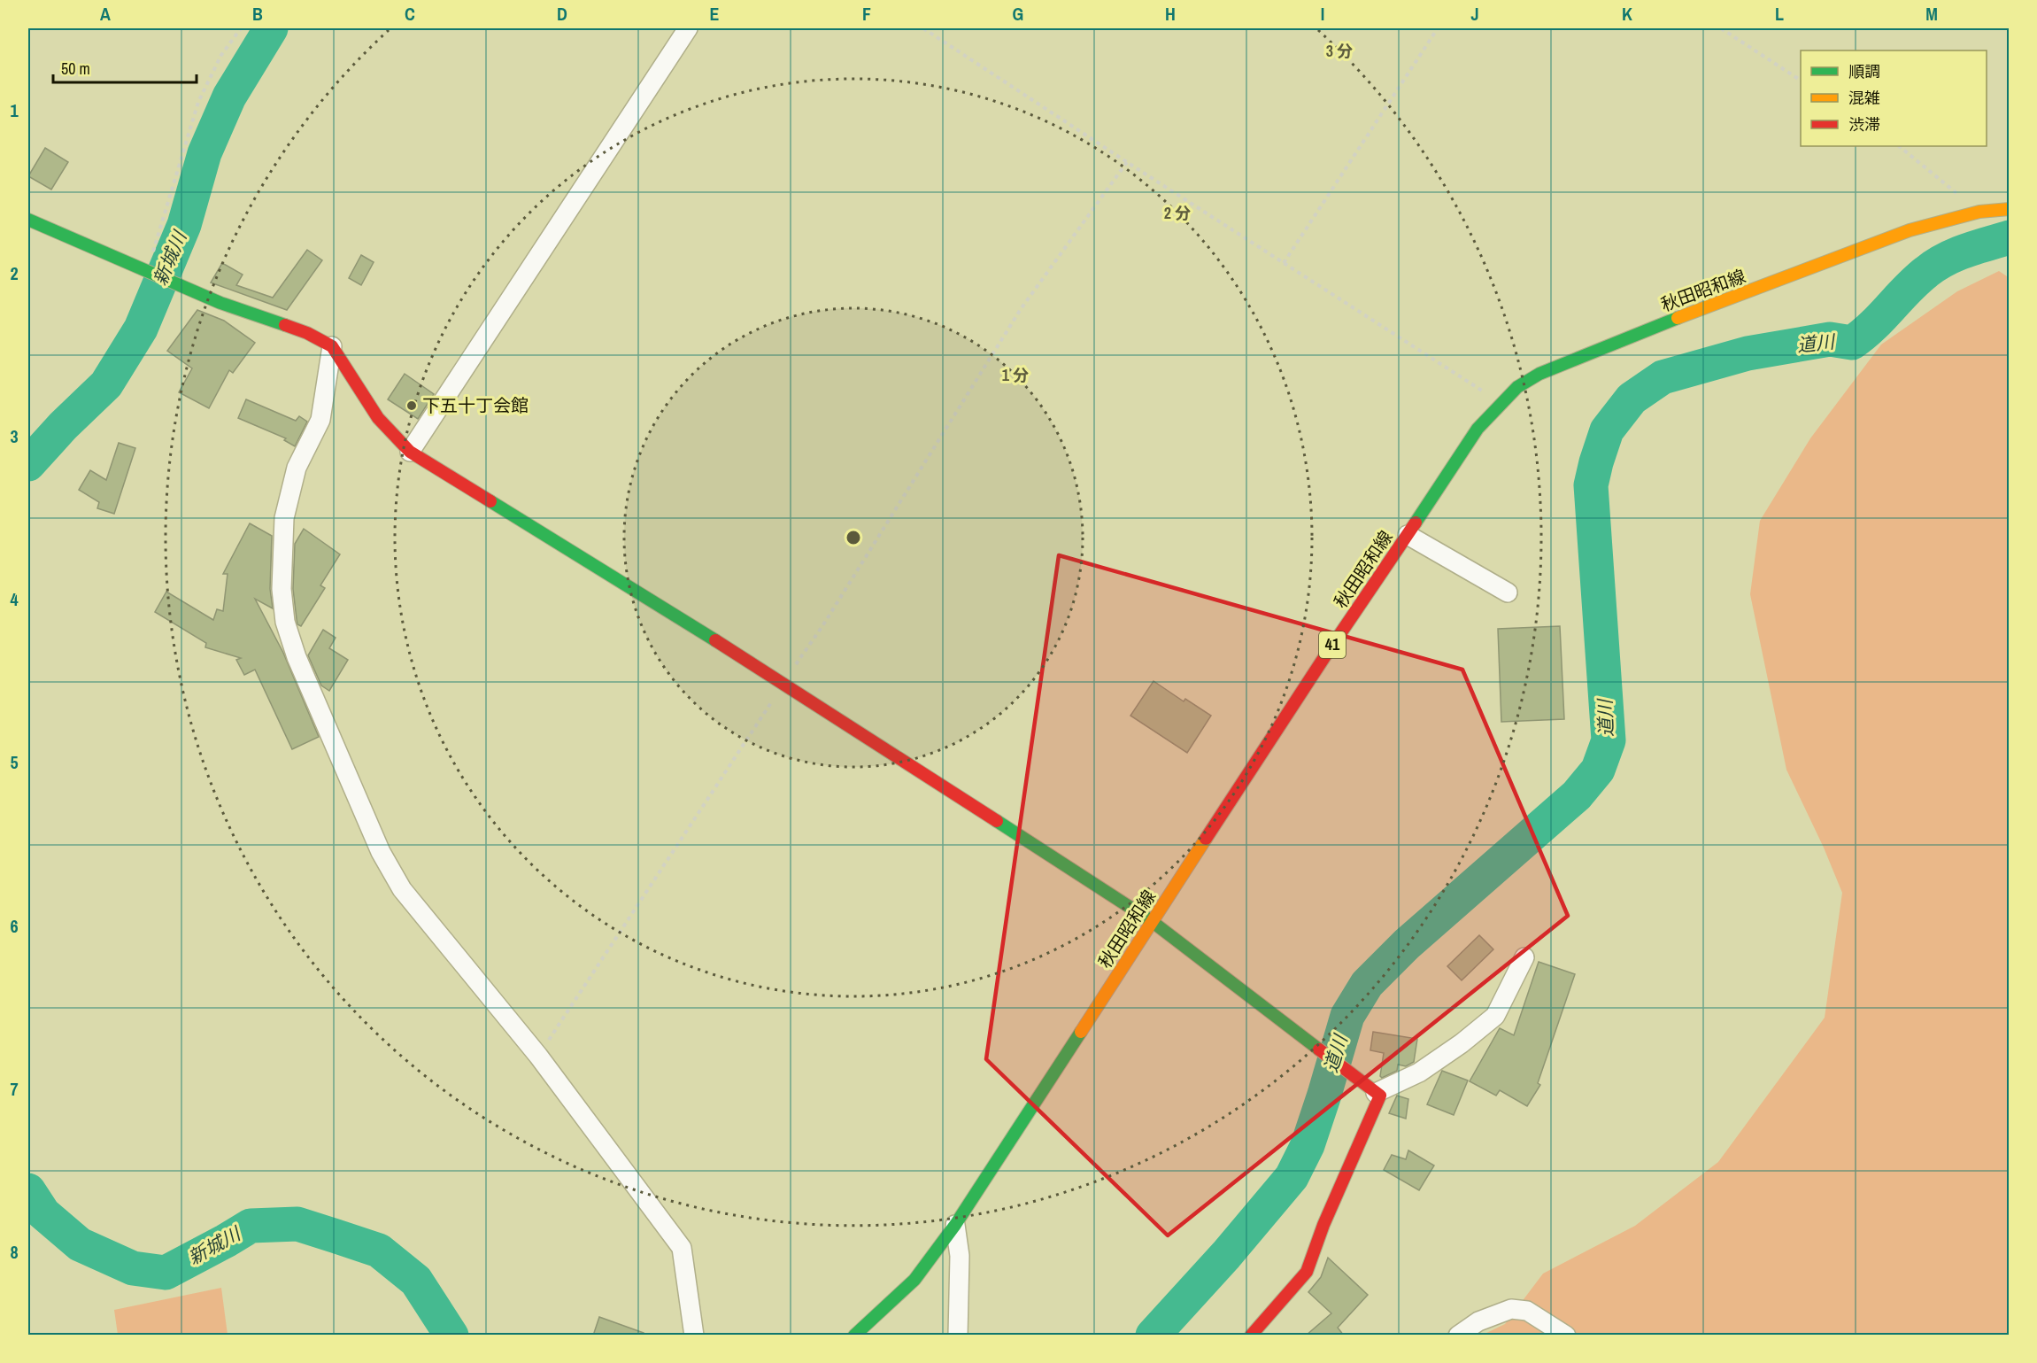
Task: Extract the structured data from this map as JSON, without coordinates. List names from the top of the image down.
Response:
{
  "streets": {
    "street": ["秋田昭和線", "41"]
  },
  "water": ["新城川", "道川"],
  "places": ["下五十丁会館"],
  "legend": ["順調", "混雑", "渋滞"],
  "scale_bar": "50 m",
  "grid": {
    "columns": [
      "A",
      "B",
      "C",
      "D",
      "E",
      "F",
      "G",
      "H",
      "I",
      "J",
      "K",
      "L",
      "M"
    ],
    "rows": [
      "1",
      "2",
      "3",
      "4",
      "5",
      "6",
      "7",
      "8"
    ]
  },
  "rings": ["3 分", "2 分", "1 分"]
}
